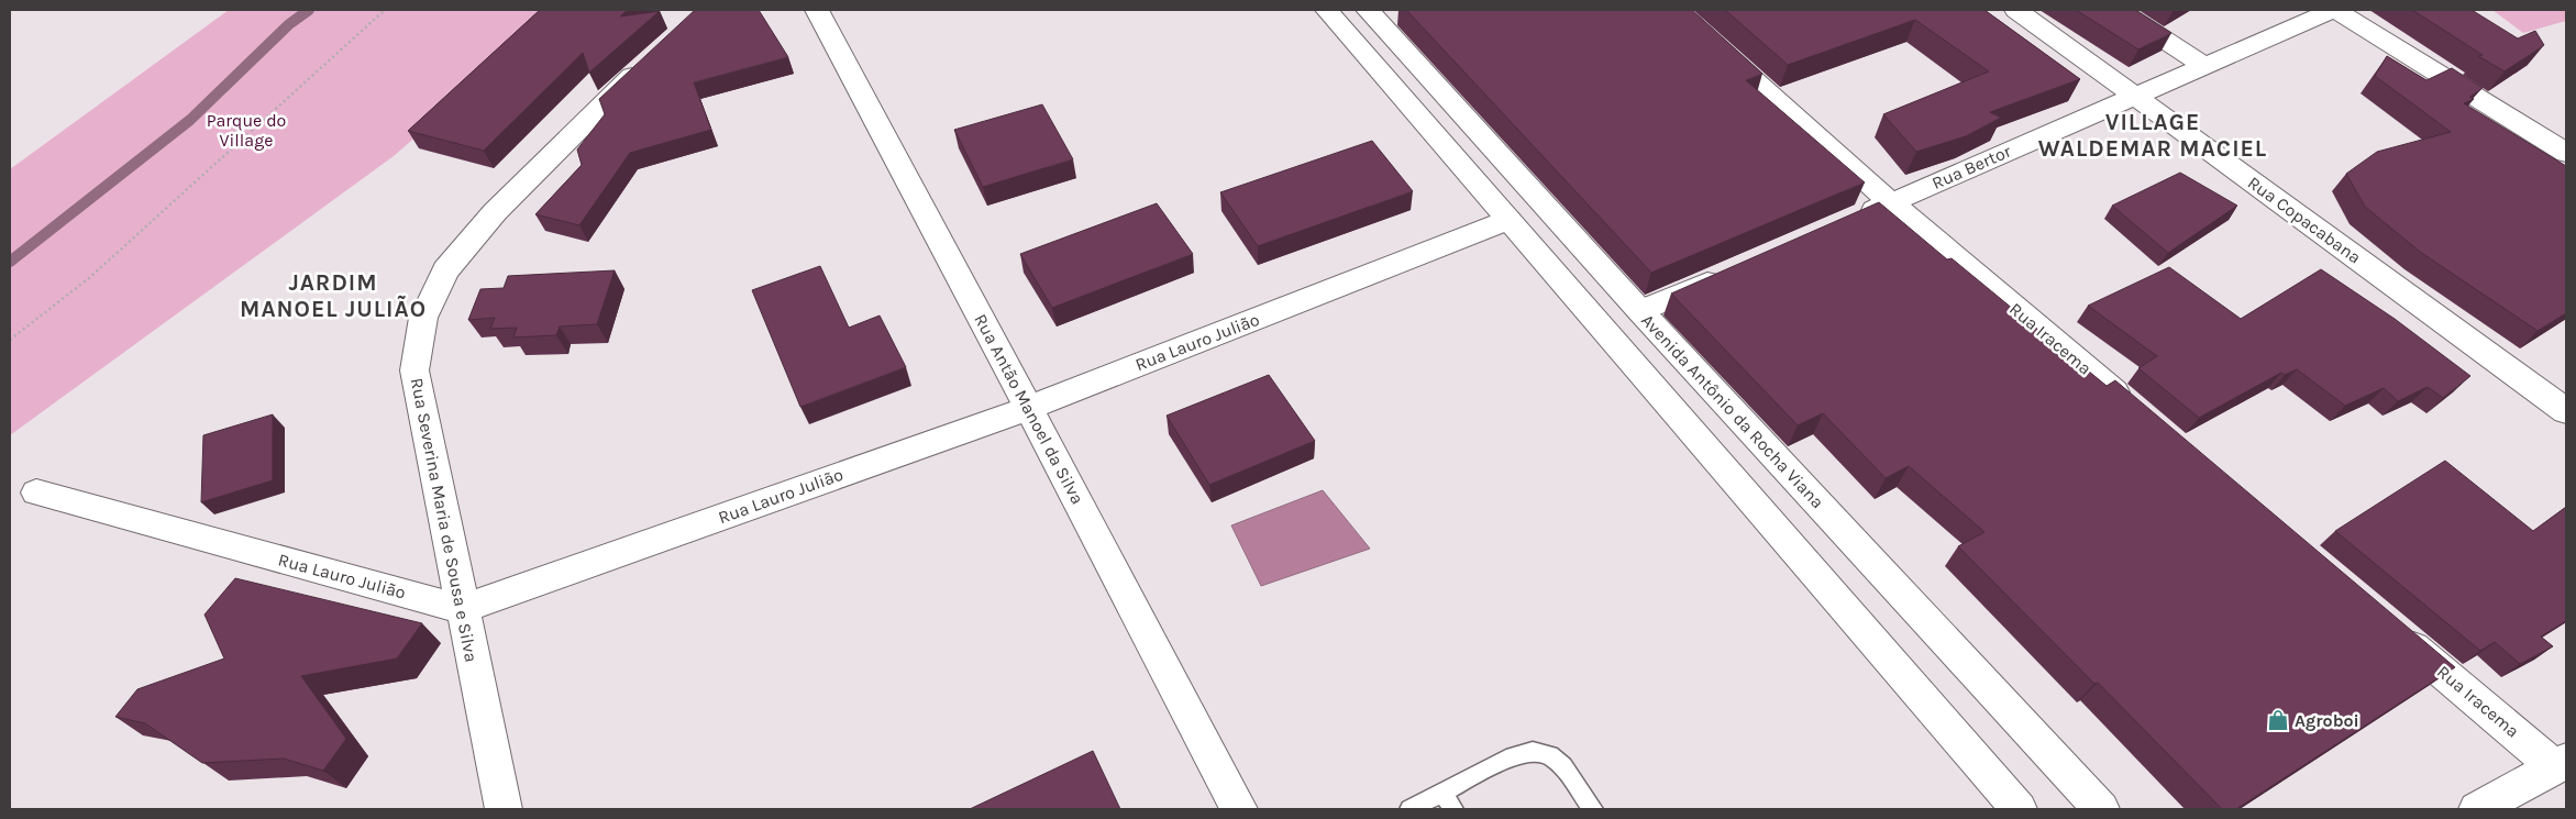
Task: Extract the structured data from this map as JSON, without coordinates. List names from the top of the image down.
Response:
{
  "streets": {
    "street": [
      "Rua Bertor",
      "Rua Copacabana",
      "Rua Iracema",
      "Rua Lauro Julião",
      "Rua Antão Manoel da Silva",
      "Avenida Antônio da Rocha Viana",
      "Rua Severina Maria de Sousa e Silva"
    ]
  },
  "crossings": [
    ["Rua Bertor", "Rua Copacabana"],
    ["Rua Bertor", "Rua Iracema"],
    ["Rua Lauro Julião", "Rua Antão Manoel da Silva"],
    ["Rua Lauro Julião", "Rua Severina Maria de Sousa e Silva"]
  ],
  "districts": ["VILLAGE WALDEMAR MACIEL", "JARDIM MANOEL JULIÃO"],
  "parks": ["Parque do Village"],
  "places": {
    "shop": ["Agroboi"]
  }
}
